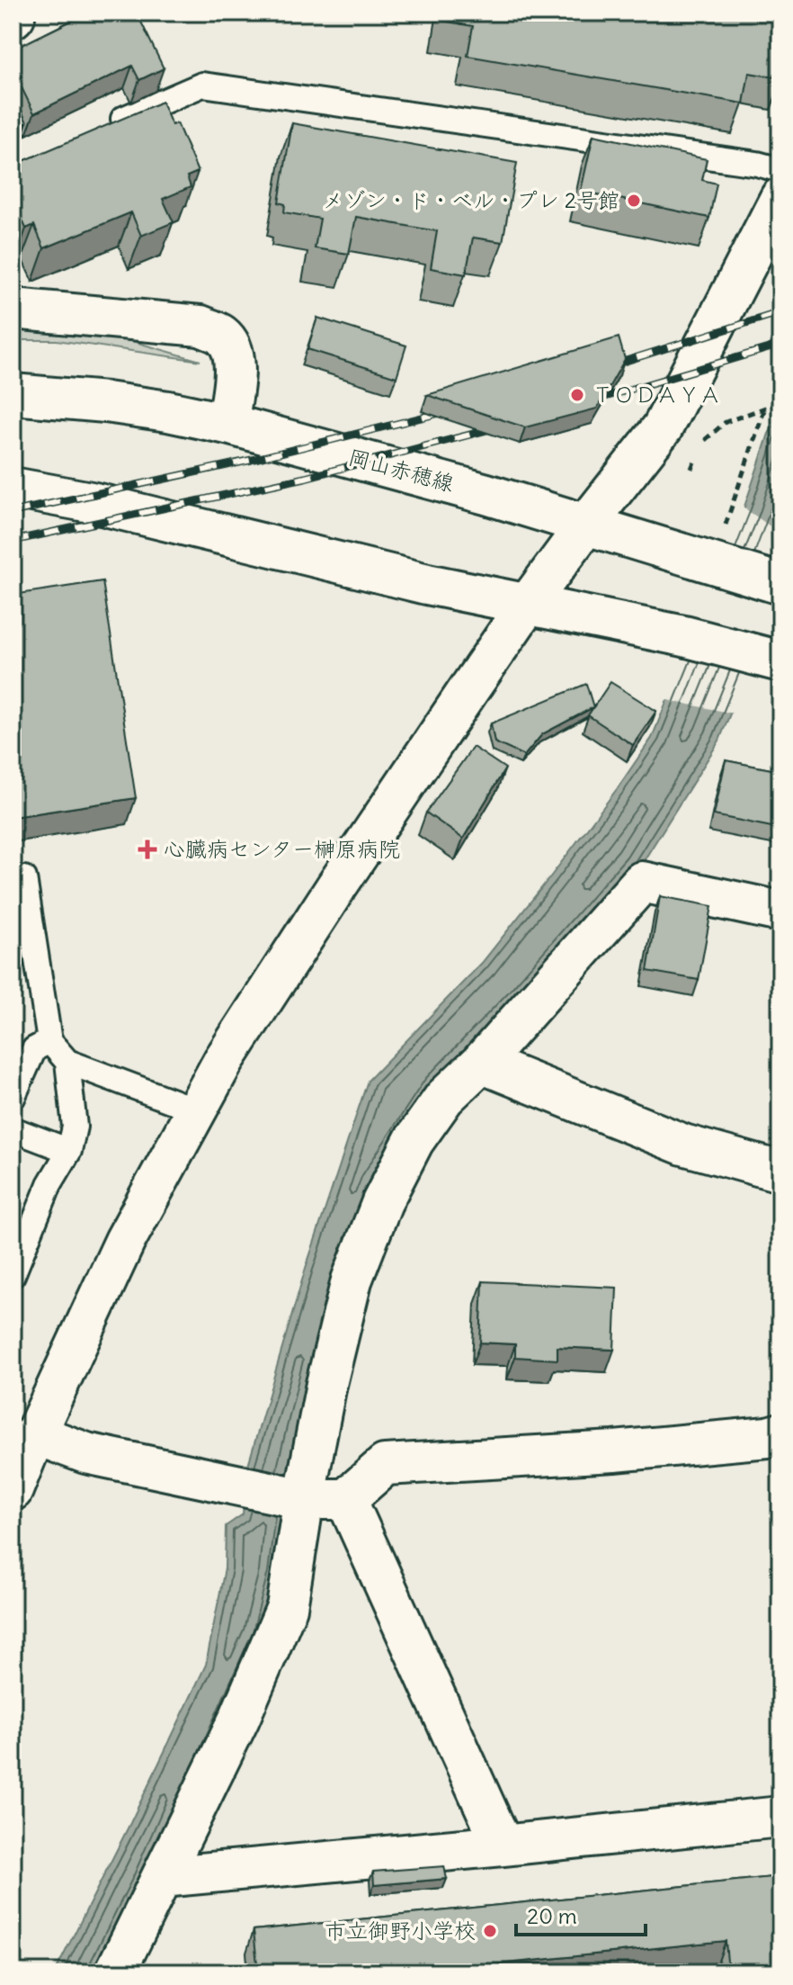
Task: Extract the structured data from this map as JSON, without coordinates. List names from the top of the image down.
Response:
{
  "streets": {
    "street": ["岡山赤穂線"]
  },
  "places": {
    "other": ["メゾン・ド・ベル・プレ 2号館", "ＴＯＤＡＹＡ", "市立御野小学校"],
    "health": ["心臓病センター榊原病院"]
  },
  "scale_bar": "20 m"
}
